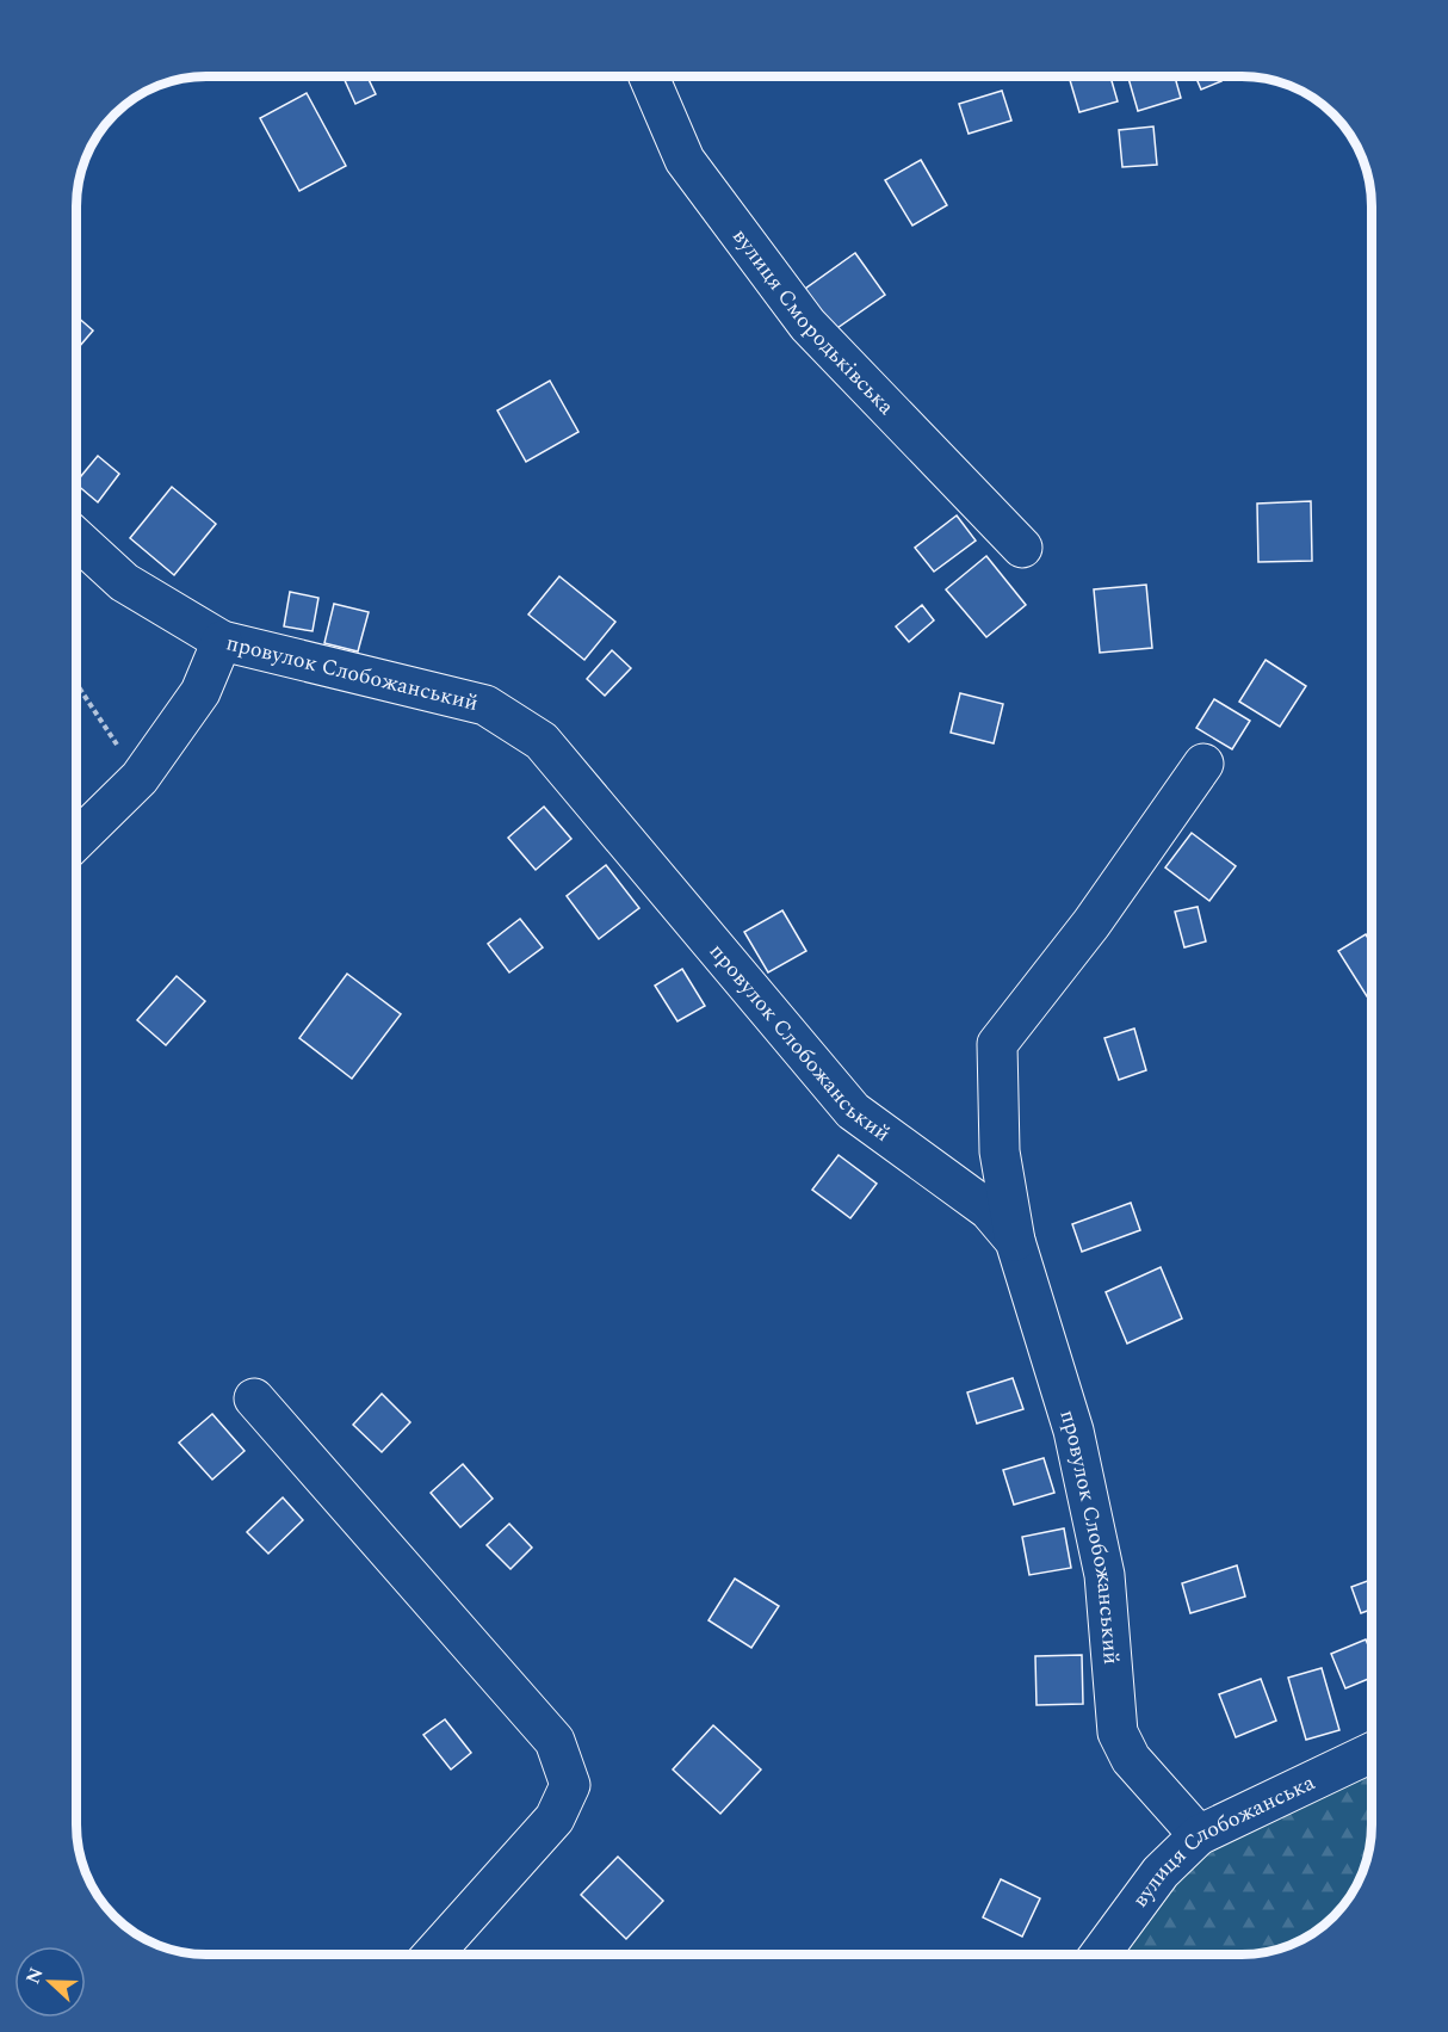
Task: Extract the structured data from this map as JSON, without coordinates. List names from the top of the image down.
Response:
{
  "streets": {
    "street": ["вулиця Смородьківська", "провулок Слобожанський", "вулиця Слобожанська"]
  },
  "crossings": [
    ["провулок Слобожанський", "вулиця Слобожанська"]
  ],
  "north": "left"
}
